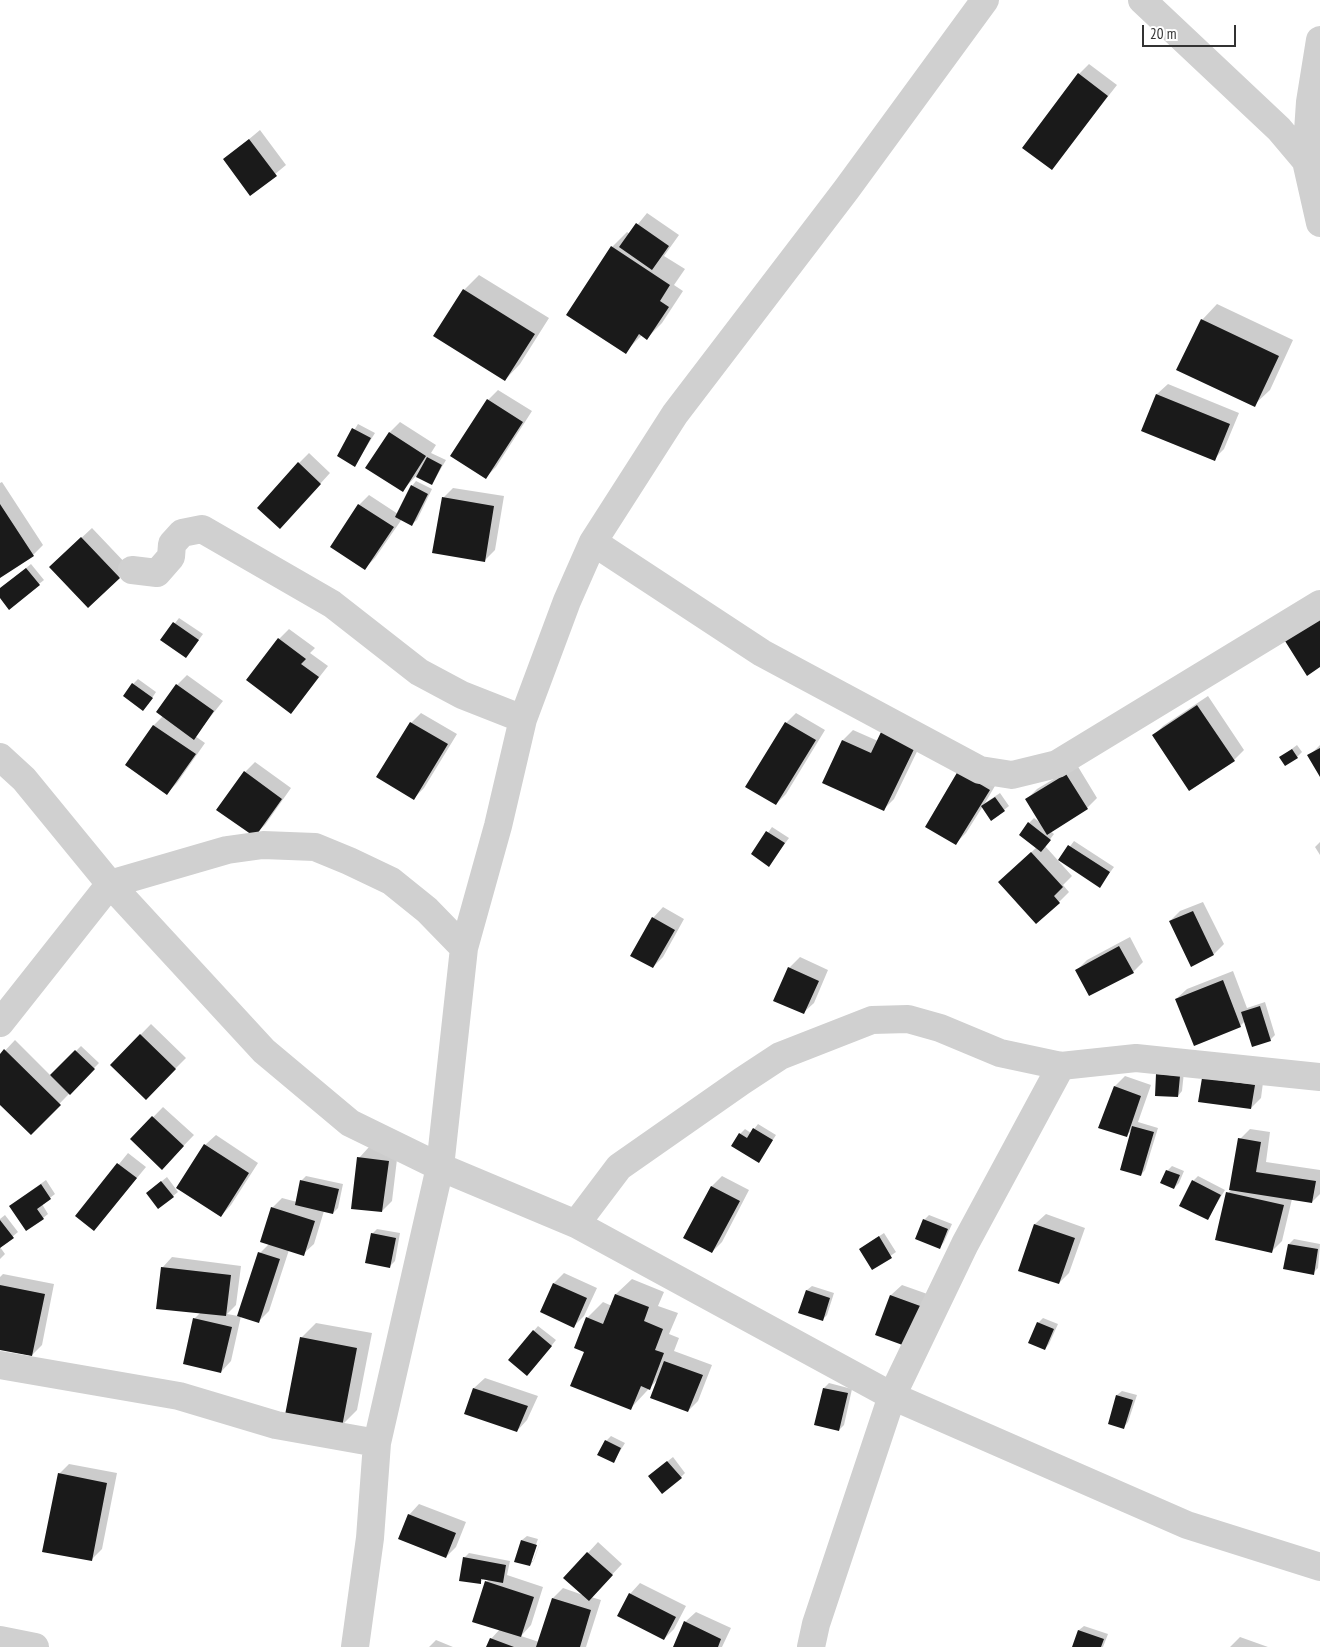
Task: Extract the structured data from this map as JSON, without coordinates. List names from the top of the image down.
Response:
{
  "scale_bar": "20 m"
}
